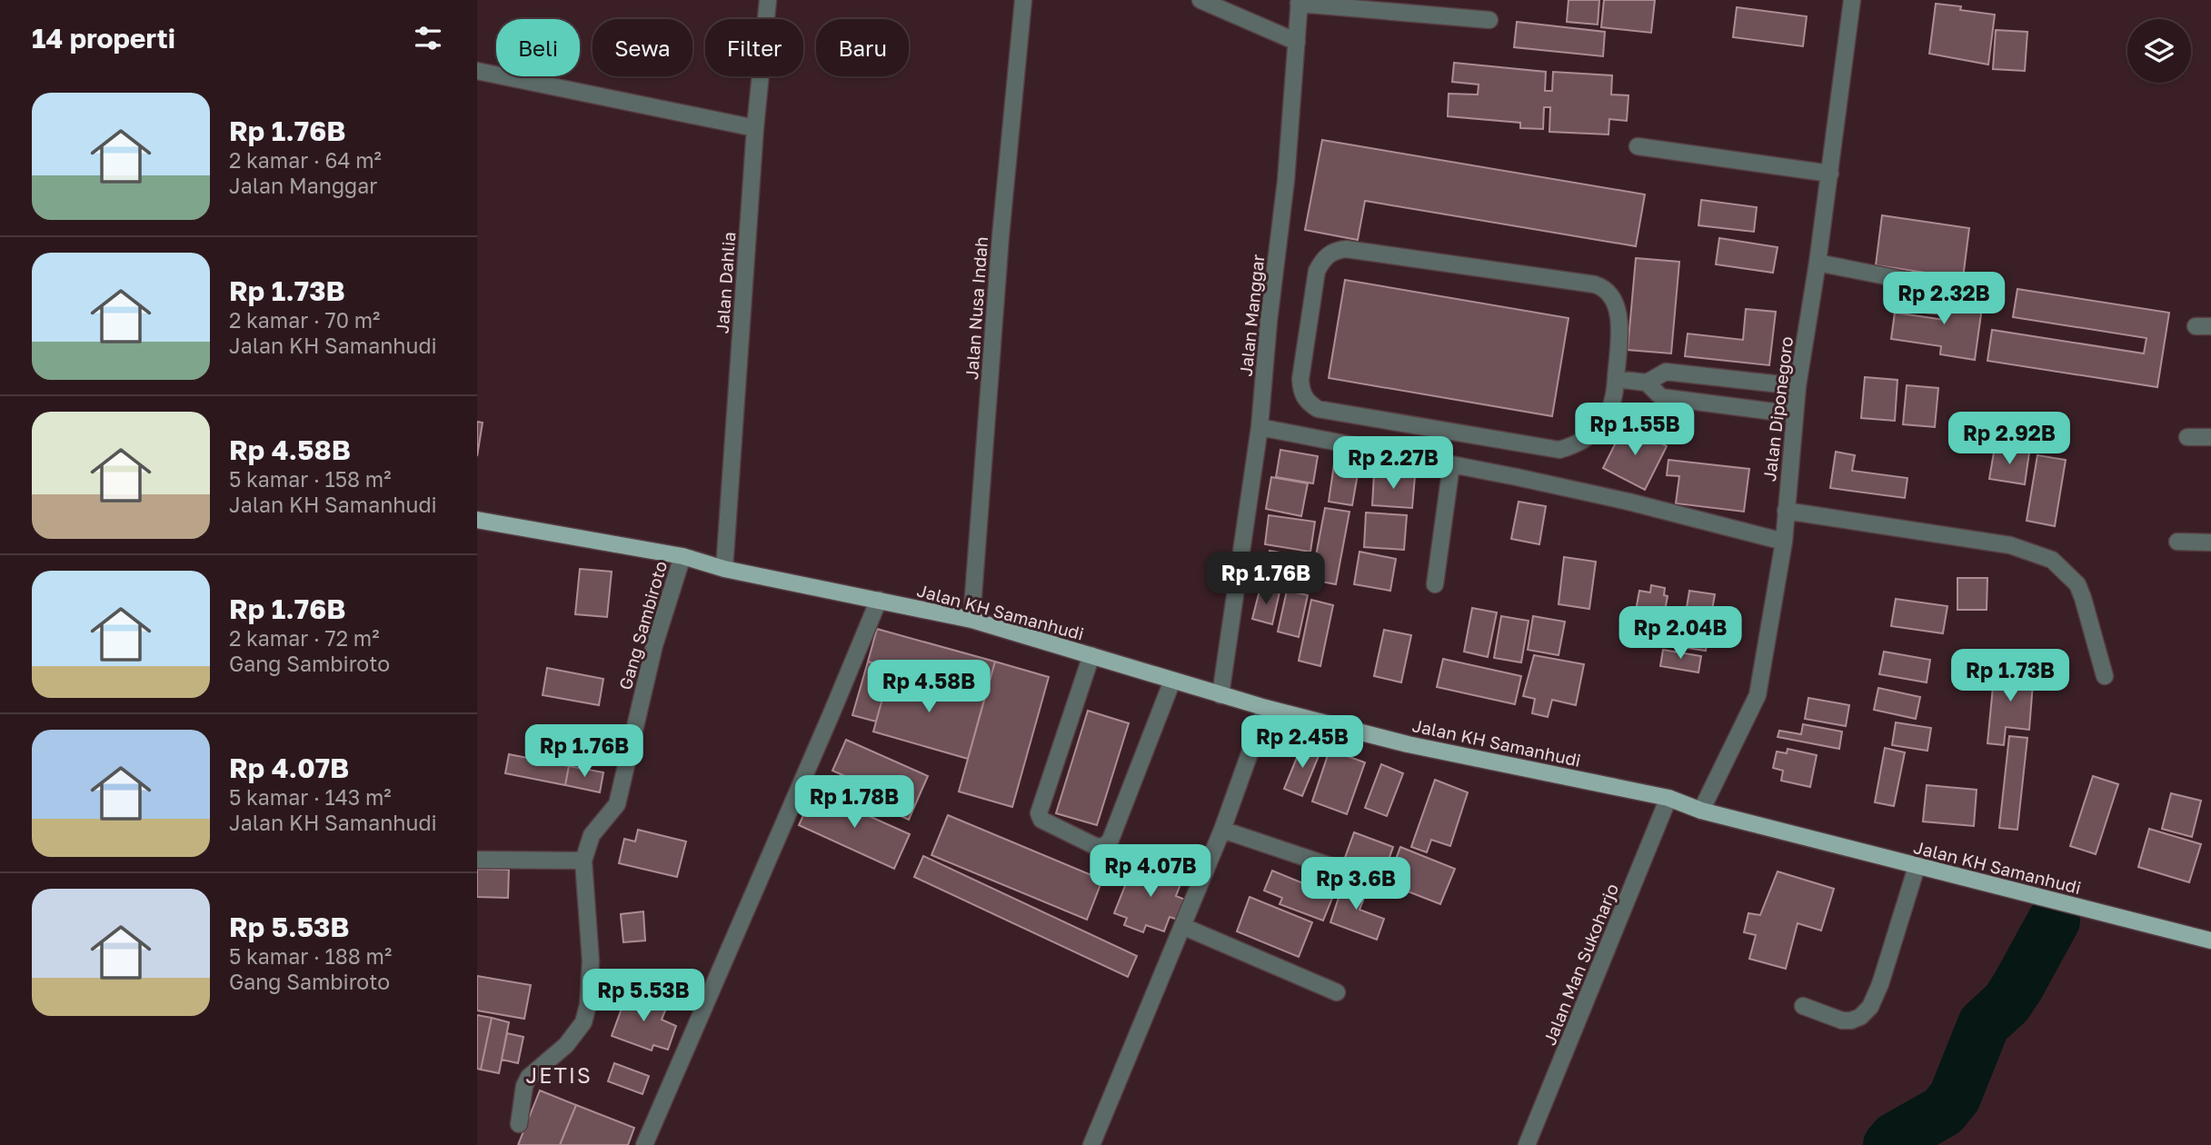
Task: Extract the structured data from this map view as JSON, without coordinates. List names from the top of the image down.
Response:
{
  "streets": {
    "main road": ["Jalan KH Samanhudi"],
    "street": [
      "Jalan Dahlia",
      "Jalan Nusa Indah",
      "Jalan Manggar",
      "Jalan Diponegoro",
      "Gang Sambiroto",
      "Jalan Man Sukoharjo"
    ]
  },
  "crossings": [
    ["Jalan Dahlia", "Jalan KH Samanhudi"],
    ["Jalan Nusa Indah", "Jalan KH Samanhudi"],
    ["Jalan Manggar", "Jalan KH Samanhudi"],
    ["Jalan Diponegoro", "Jalan KH Samanhudi"],
    ["Jalan KH Samanhudi", "Gang Sambiroto"],
    ["Jalan KH Samanhudi", "Jalan Man Sukoharjo"]
  ],
  "districts": ["JETIS"],
  "page": {
    "heading": "14 properti",
    "chip": [
      "Beli",
      "Sewa",
      "Filter",
      "Baru"
    ],
    "list": [
      {
        "name": "Rp 1.76B",
        "note": "2 kamar · 64 m² · Jalan Manggar"
      },
      {
        "name": "Rp 1.73B",
        "note": "2 kamar · 70 m² · Jalan KH Samanhudi"
      },
      {
        "name": "Rp 4.58B",
        "note": "5 kamar · 158 m² · Jalan KH Samanhudi"
      },
      {
        "name": "Rp 1.76B",
        "note": "2 kamar · 72 m² · Gang Sambiroto"
      },
      {
        "name": "Rp 4.07B",
        "note": "5 kamar · 143 m² · Jalan KH Samanhudi"
      },
      {
        "name": "Rp 5.53B",
        "note": "5 kamar · 188 m² · Gang Sambiroto"
      }
    ],
    "price": [
      "Rp 2.32B",
      "Rp 1.55B",
      "Rp 2.92B",
      "Rp 2.27B",
      "Rp 1.76B",
      "Rp 2.04B",
      "Rp 1.73B",
      "Rp 4.58B",
      "Rp 2.45B",
      "Rp 1.76B",
      "Rp 1.78B",
      "Rp 4.07B",
      "Rp 3.6B",
      "Rp 5.53B"
    ]
  }
}
